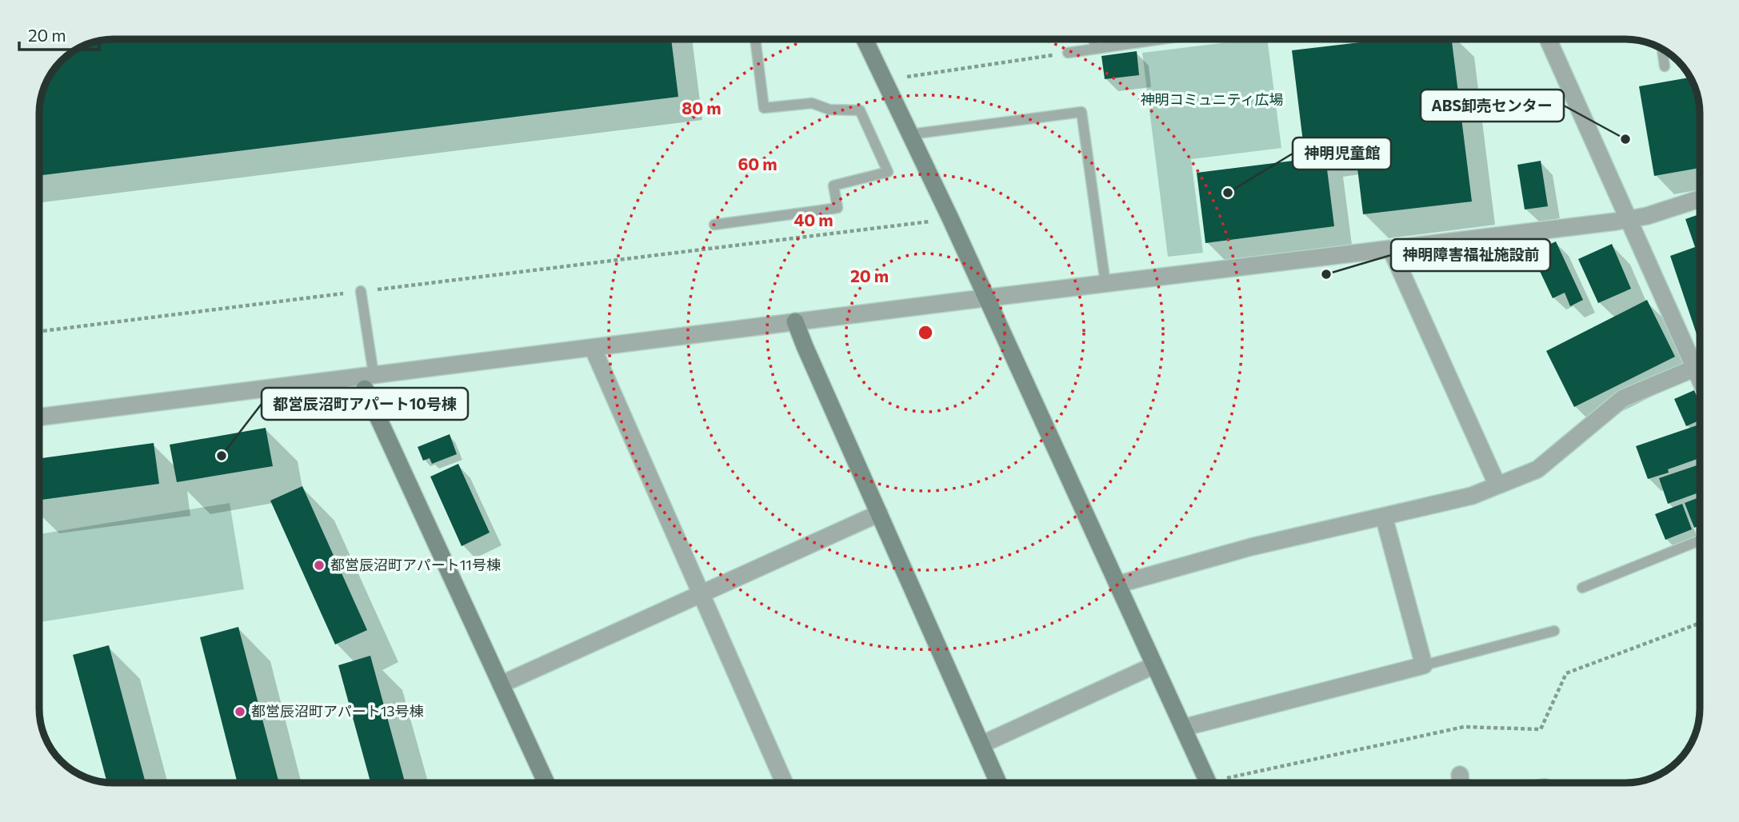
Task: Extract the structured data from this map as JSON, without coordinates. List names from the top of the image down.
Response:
{
  "parks": ["神明コミュニティ広場"],
  "places": [
    "ABS卸売センター",
    "神明児童館",
    "神明障害福祉施設前",
    "都営辰沼町アパート10号棟",
    "都営辰沼町アパート11号棟",
    "都営辰沼町アパート13号棟"
  ],
  "scale_bar": "20 m",
  "rings": [
    "80 m",
    "60 m",
    "40 m",
    "20 m"
  ]
}
